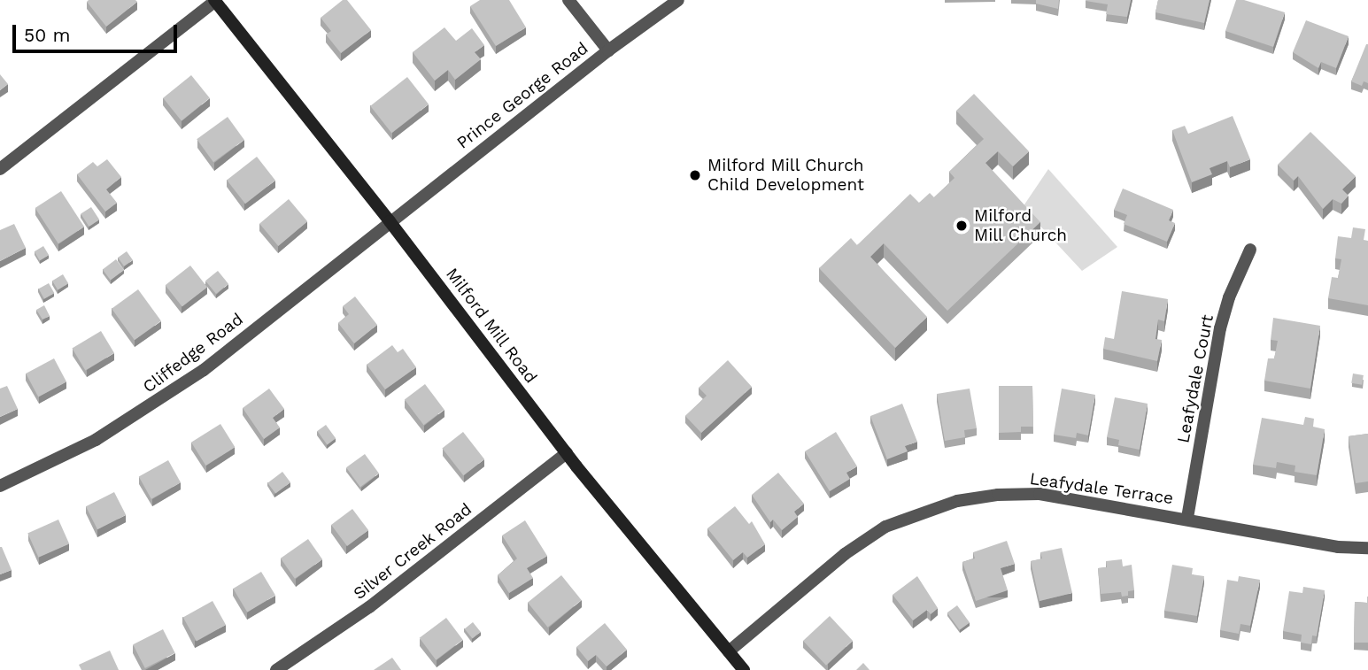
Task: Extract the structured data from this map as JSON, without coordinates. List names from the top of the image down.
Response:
{
  "streets": {
    "main road": ["Milford Mill Road"],
    "street": [
      "Prince George Road",
      "Cliffedge Road",
      "Leafydale Court",
      "Leafydale Terrace",
      "Silver Creek Road"
    ]
  },
  "crossings": [
    ["Prince George Road", "Milford Mill Road"],
    ["Prince George Road", "Cliffedge Road"],
    ["Milford Mill Road", "Cliffedge Road"],
    ["Milford Mill Road", "Leafydale Terrace"],
    ["Milford Mill Road", "Silver Creek Road"],
    ["Leafydale Court", "Leafydale Terrace"]
  ],
  "places": ["Milford Mill Church Child Development", "Milford Mill Church"],
  "scale_bar": "50 m"
}
